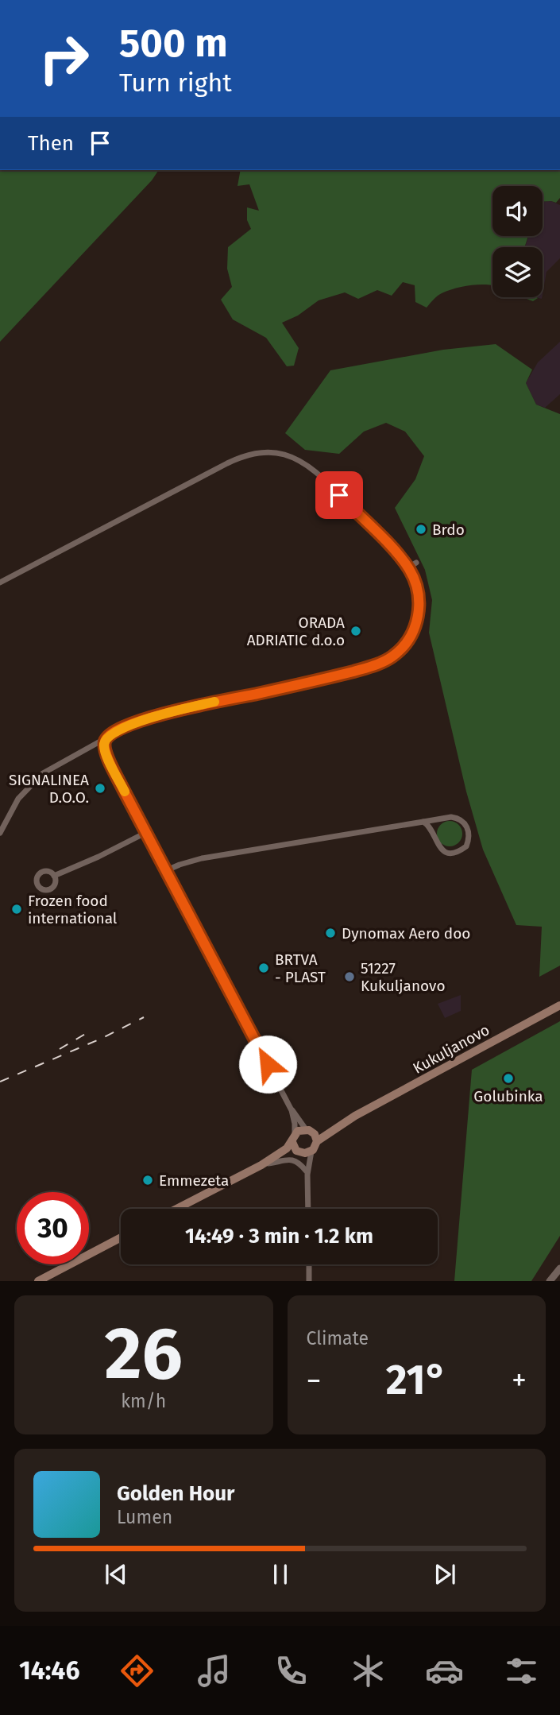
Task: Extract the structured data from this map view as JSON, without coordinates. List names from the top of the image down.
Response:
{
  "streets": {
    "main road": ["Kukuljanovo"]
  },
  "places": [
    "Brdo",
    "ORADA ADRIATIC d.o.o",
    "SIGNALINEA D.O.O.",
    "Frozen food international",
    "Dynomax Aero doo",
    "BRTVA - PLAST",
    "51227 Kukuljanovo",
    "Golubinka",
    "Emmezeta"
  ],
  "page": {
    "turn": ["500 m", "Turn right"],
    "then": "Then",
    "limit": "30",
    "trip": "14:49 · 3 min · 1.2 km",
    "tile": [
      ["26", "km/h"],
      "Climate"
    ],
    "heat": ["−", "21°", "+"],
    "song": ["Golden Hour", "Lumen"],
    "tabs": "14:46"
  }
}
